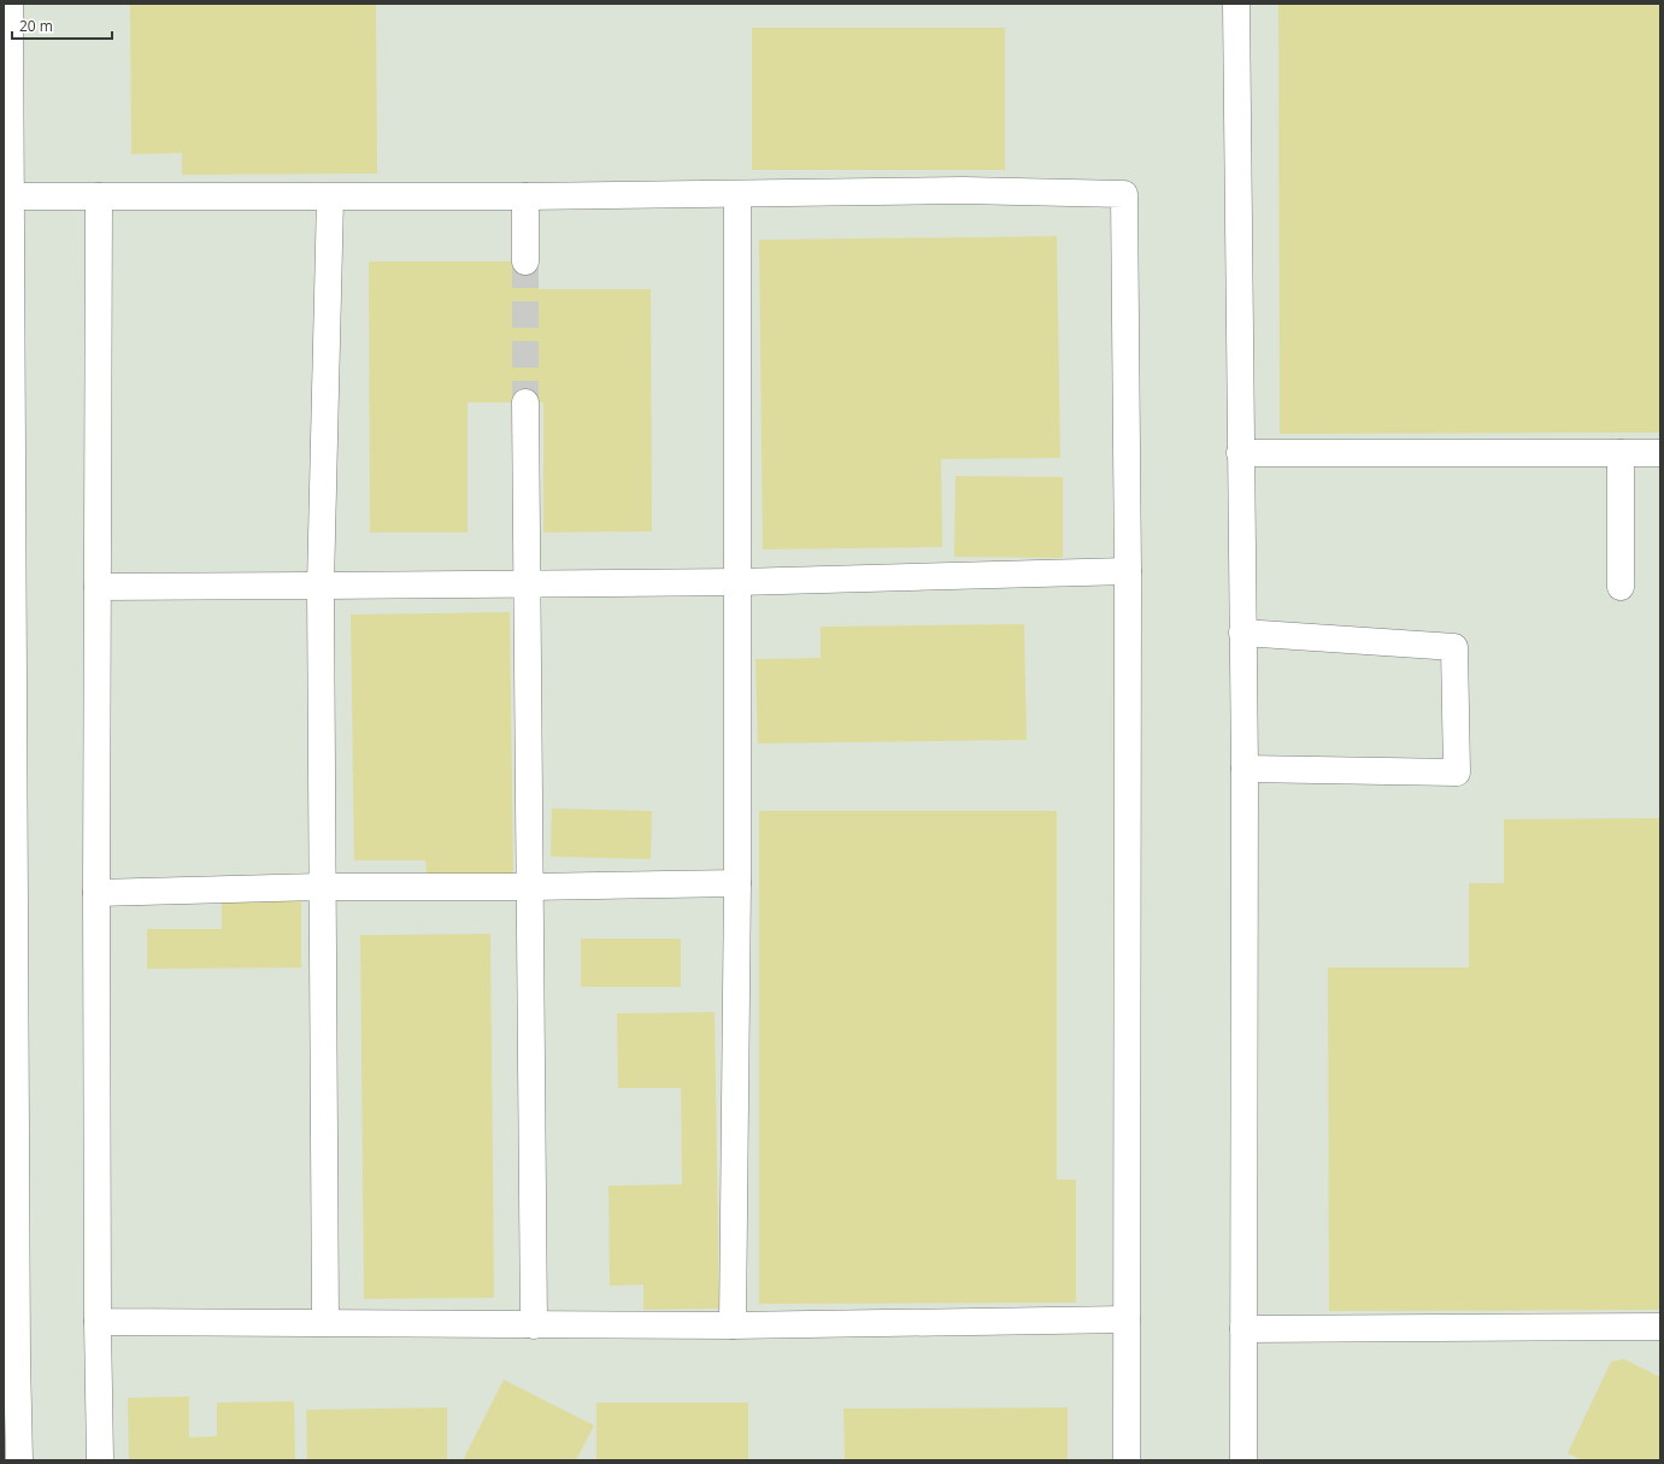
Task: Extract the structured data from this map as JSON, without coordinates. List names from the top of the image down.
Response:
{
  "scale_bar": "20 m"
}
